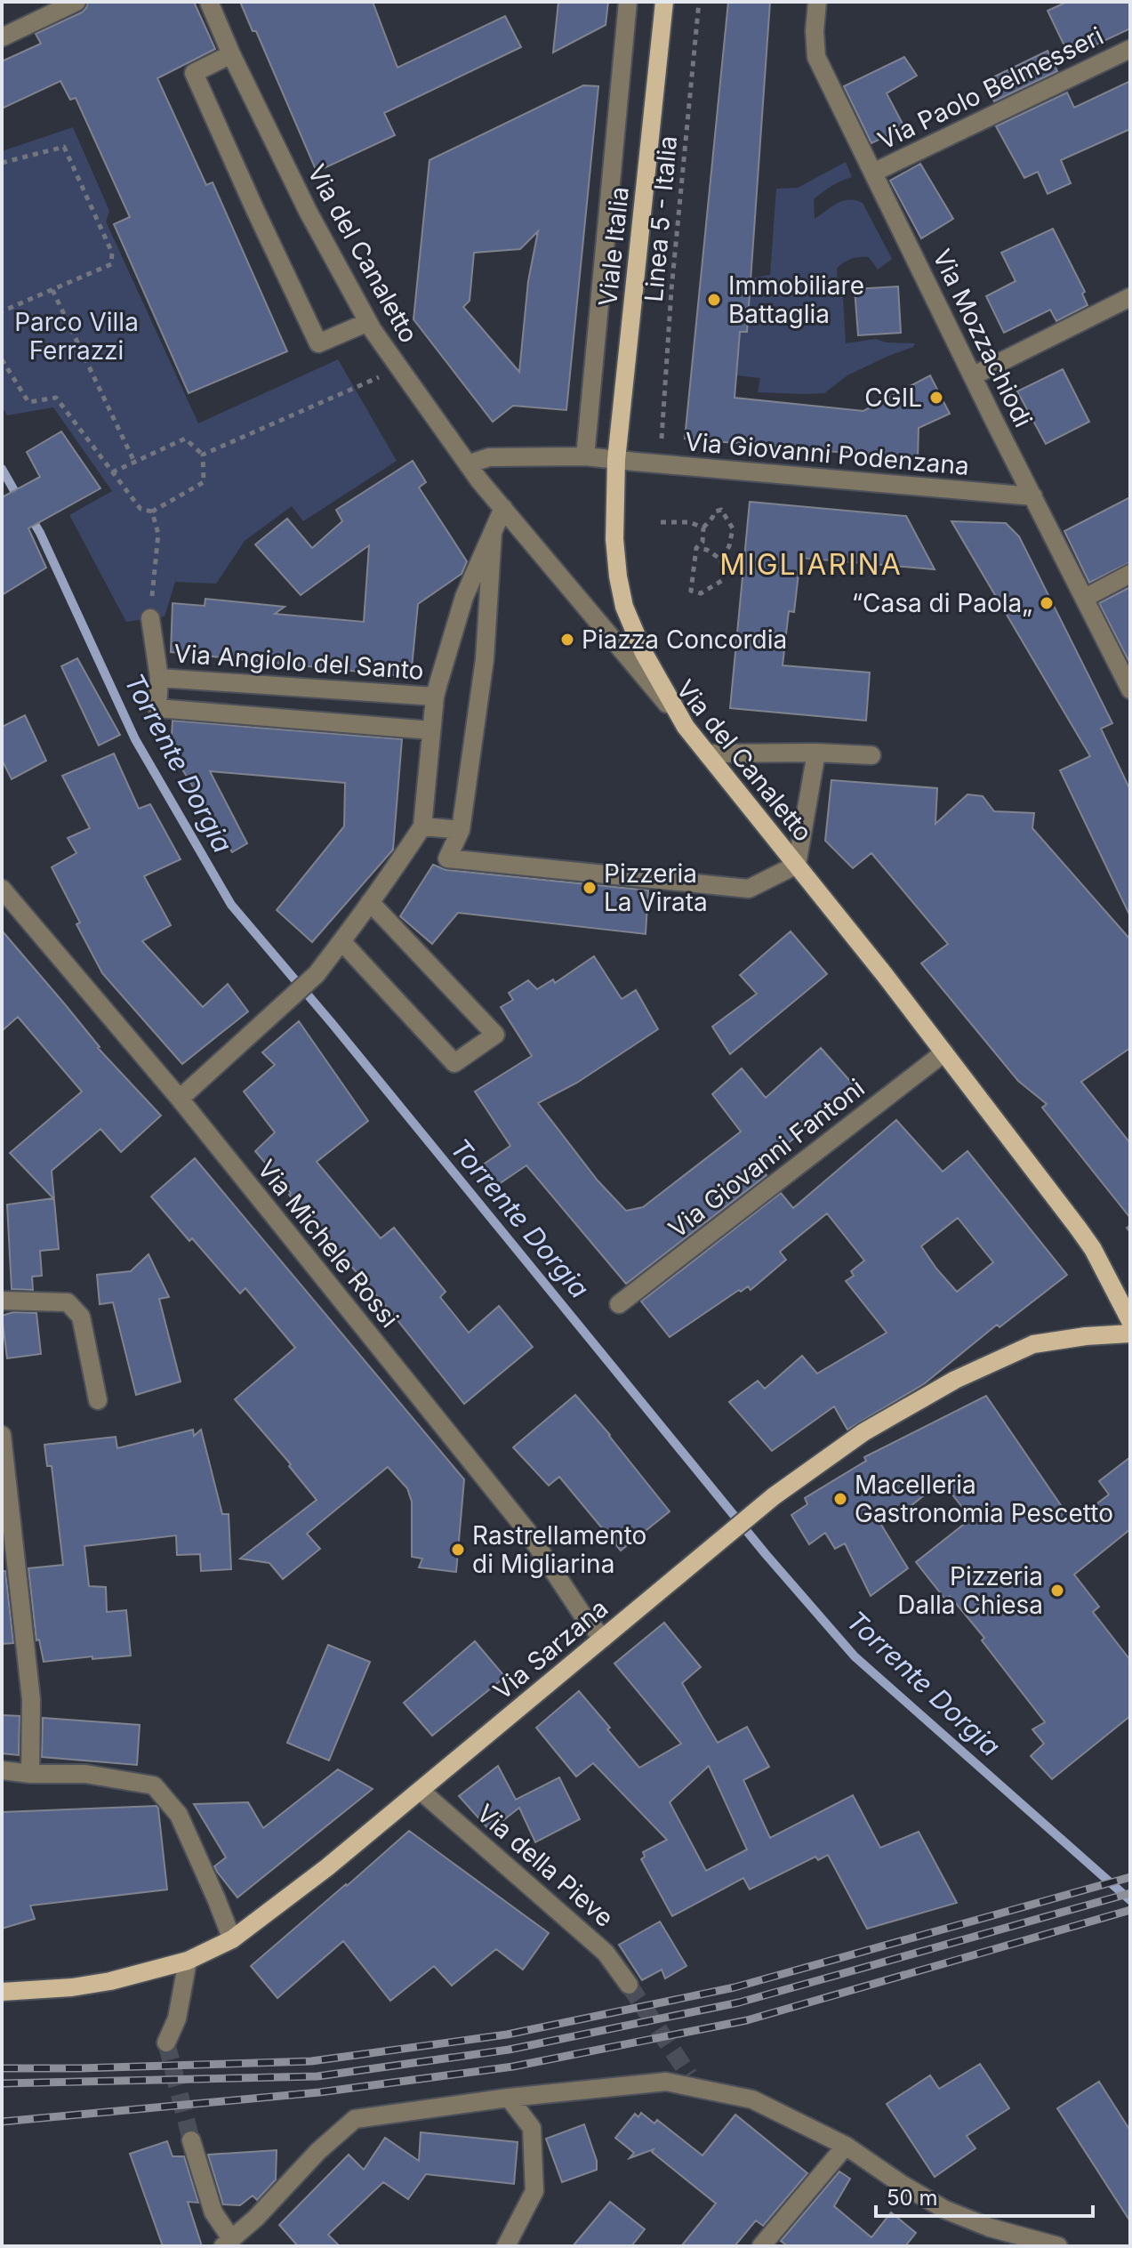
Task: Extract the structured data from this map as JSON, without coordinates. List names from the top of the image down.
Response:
{
  "streets": {
    "main road": ["Viale Italia", "Via del Canaletto", "Via Sarzana"],
    "street": [
      "Via Paolo Belmesseri",
      "Via Mozzachiodi",
      "Via Giovanni Podenzana",
      "Via Angiolo del Santo",
      "Via Giovanni Fantoni",
      "Via Michele Rossi",
      "Via della Pieve"
    ],
    "path": ["Linea 5 - Italia"]
  },
  "crossings": [
    ["Via Paolo Belmesseri", "Via Mozzachiodi"],
    ["Viale Italia", "Via del Canaletto"],
    ["Viale Italia", "Via Giovanni Podenzana"],
    ["Via del Canaletto", "Via Giovanni Podenzana"],
    ["Via del Canaletto", "Via Giovanni Fantoni"],
    ["Via Mozzachiodi", "Via Giovanni Podenzana"],
    ["Via Michele Rossi", "Via Sarzana"],
    ["Via Sarzana", "Via della Pieve"]
  ],
  "districts": ["MIGLIARINA"],
  "water": ["Torrente Dorgia"],
  "parks": ["Parco Villa Ferrazzi"],
  "places": [
    "Immobiliare Battaglia",
    "CGIL",
    "“Casa di Paola„",
    "Piazza Concordia",
    "Pizzeria La Virata",
    "Macelleria Gastronomia Pescetto",
    "Rastrellamento di Migliarina",
    "Pizzeria Dalla Chiesa"
  ],
  "scale_bar": "50 m"
}
